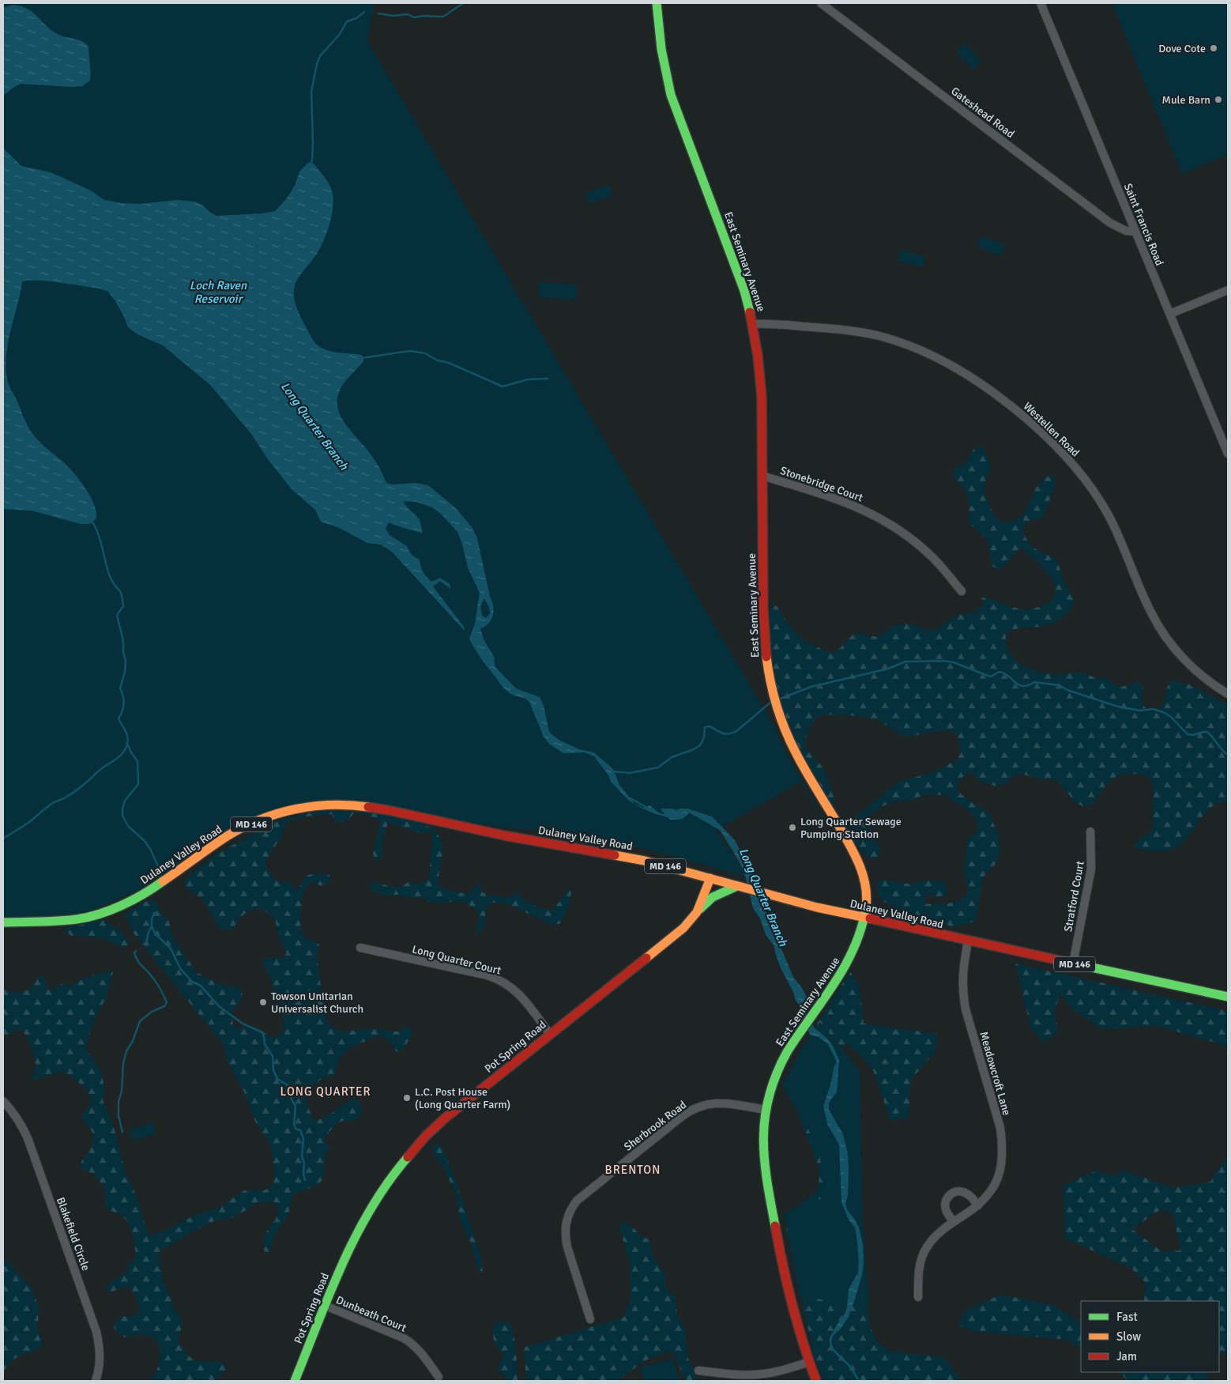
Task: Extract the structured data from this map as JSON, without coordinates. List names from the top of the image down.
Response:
{
  "streets": {
    "street": [
      "Gateshead Road",
      "Saint Francis Road",
      "East Seminary Avenue",
      "Westellen Road",
      "Stonebridge Court",
      "MD 146",
      "Dulaney Valley Road",
      "Stratford Court",
      "Long Quarter Court",
      "Pot Spring Road",
      "Meadowcroft Lane",
      "Sherbrook Road",
      "Blakefield Circle",
      "Dunbeath Court"
    ]
  },
  "crossings": [
    ["Gateshead Road", "Saint Francis Road"],
    ["East Seminary Avenue", "Westellen Road"],
    ["East Seminary Avenue", "Stonebridge Court"],
    ["East Seminary Avenue", "Dulaney Valley Road"],
    ["East Seminary Avenue", "Sherbrook Road"],
    ["Dulaney Valley Road", "Stratford Court"],
    ["Dulaney Valley Road", "Pot Spring Road"],
    ["Dulaney Valley Road", "Meadowcroft Lane"],
    ["Long Quarter Court", "Pot Spring Road"],
    ["Pot Spring Road", "Dunbeath Court"]
  ],
  "districts": ["LONG QUARTER", "BRENTON"],
  "water": ["Loch Raven Reservoir", "Long Quarter Branch"],
  "places": [
    "Dove Cote",
    "Mule Barn",
    "Long Quarter Sewage Pumping Station",
    "Towson Unitarian Universalist Church",
    "L.C. Post House (Long Quarter Farm)"
  ],
  "legend": ["Fast", "Slow", "Jam"]
}
